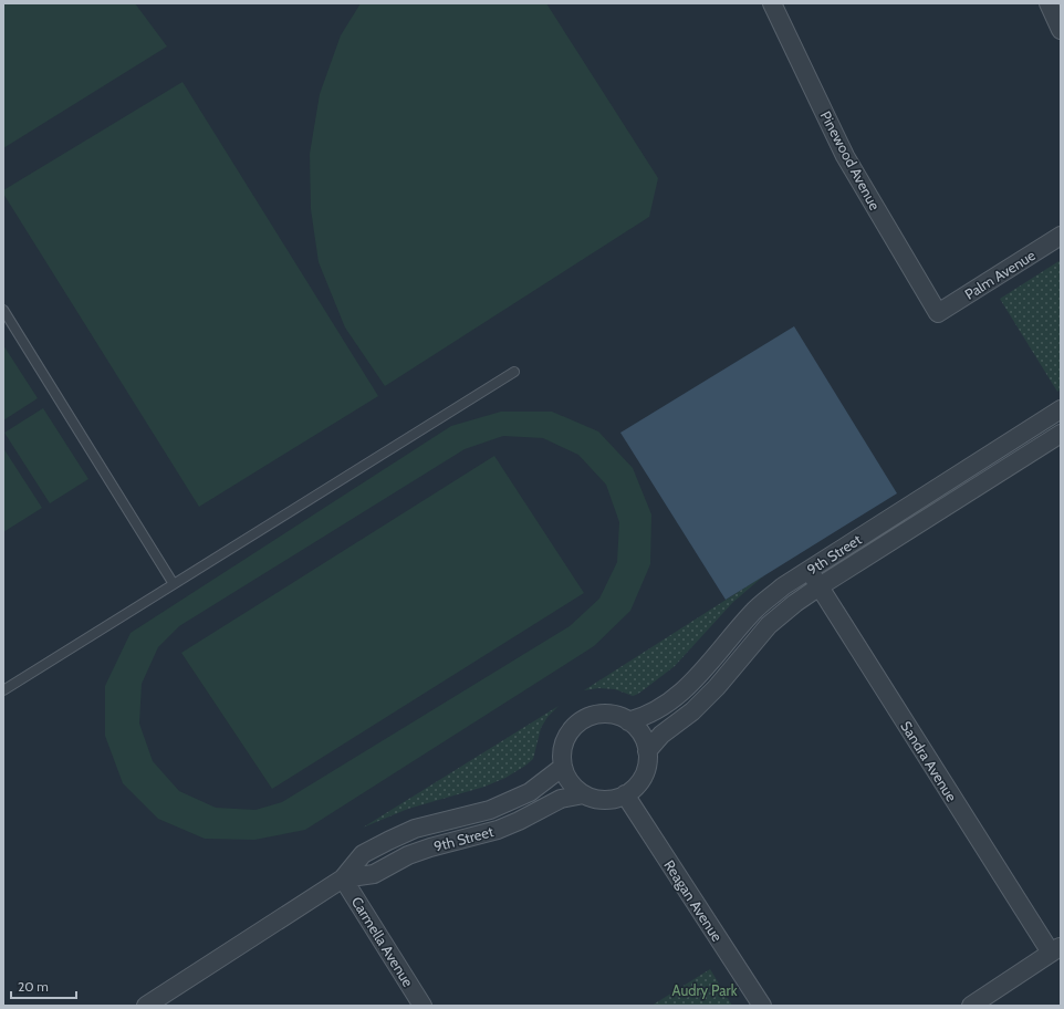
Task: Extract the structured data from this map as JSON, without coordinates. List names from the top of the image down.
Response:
{
  "streets": {
    "street": [
      "Pinewood Avenue",
      "Palm Avenue",
      "9th Street",
      "Sandra Avenue",
      "Reagan Avenue",
      "Carmella Avenue"
    ]
  },
  "crossings": [
    ["Pinewood Avenue", "Palm Avenue"],
    ["9th Street", "Sandra Avenue"],
    ["9th Street", "Reagan Avenue"],
    ["9th Street", "Carmella Avenue"]
  ],
  "parks": ["Audry Park"],
  "scale_bar": "20 m"
}
